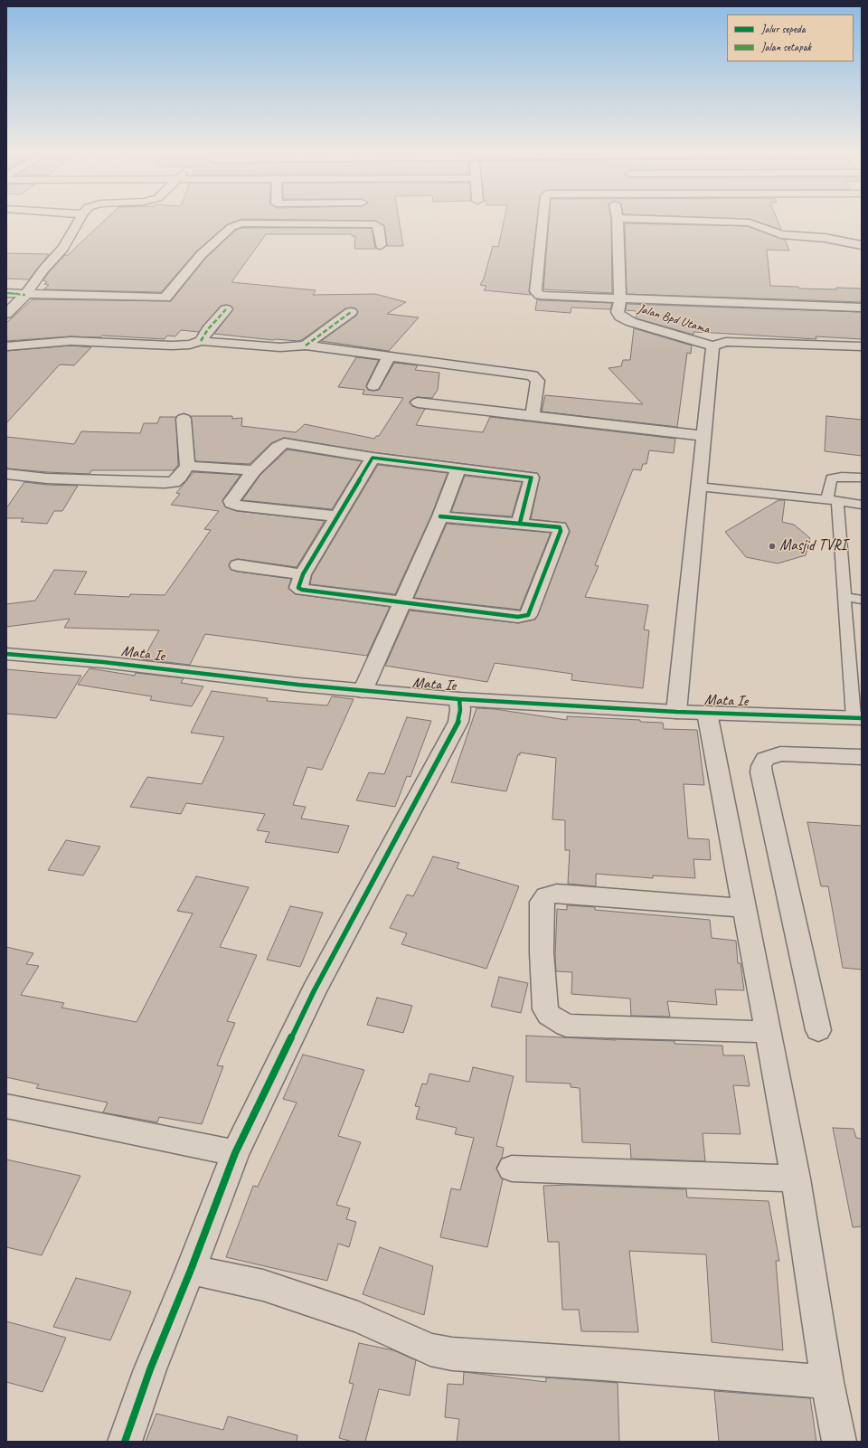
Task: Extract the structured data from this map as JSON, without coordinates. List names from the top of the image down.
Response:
{
  "streets": {
    "street": ["Jalan Bpd Utama", "Mata Ie"]
  },
  "places": ["Masjid TVRI"],
  "legend": ["Jalur sepeda", "Jalan setapak"]
}
